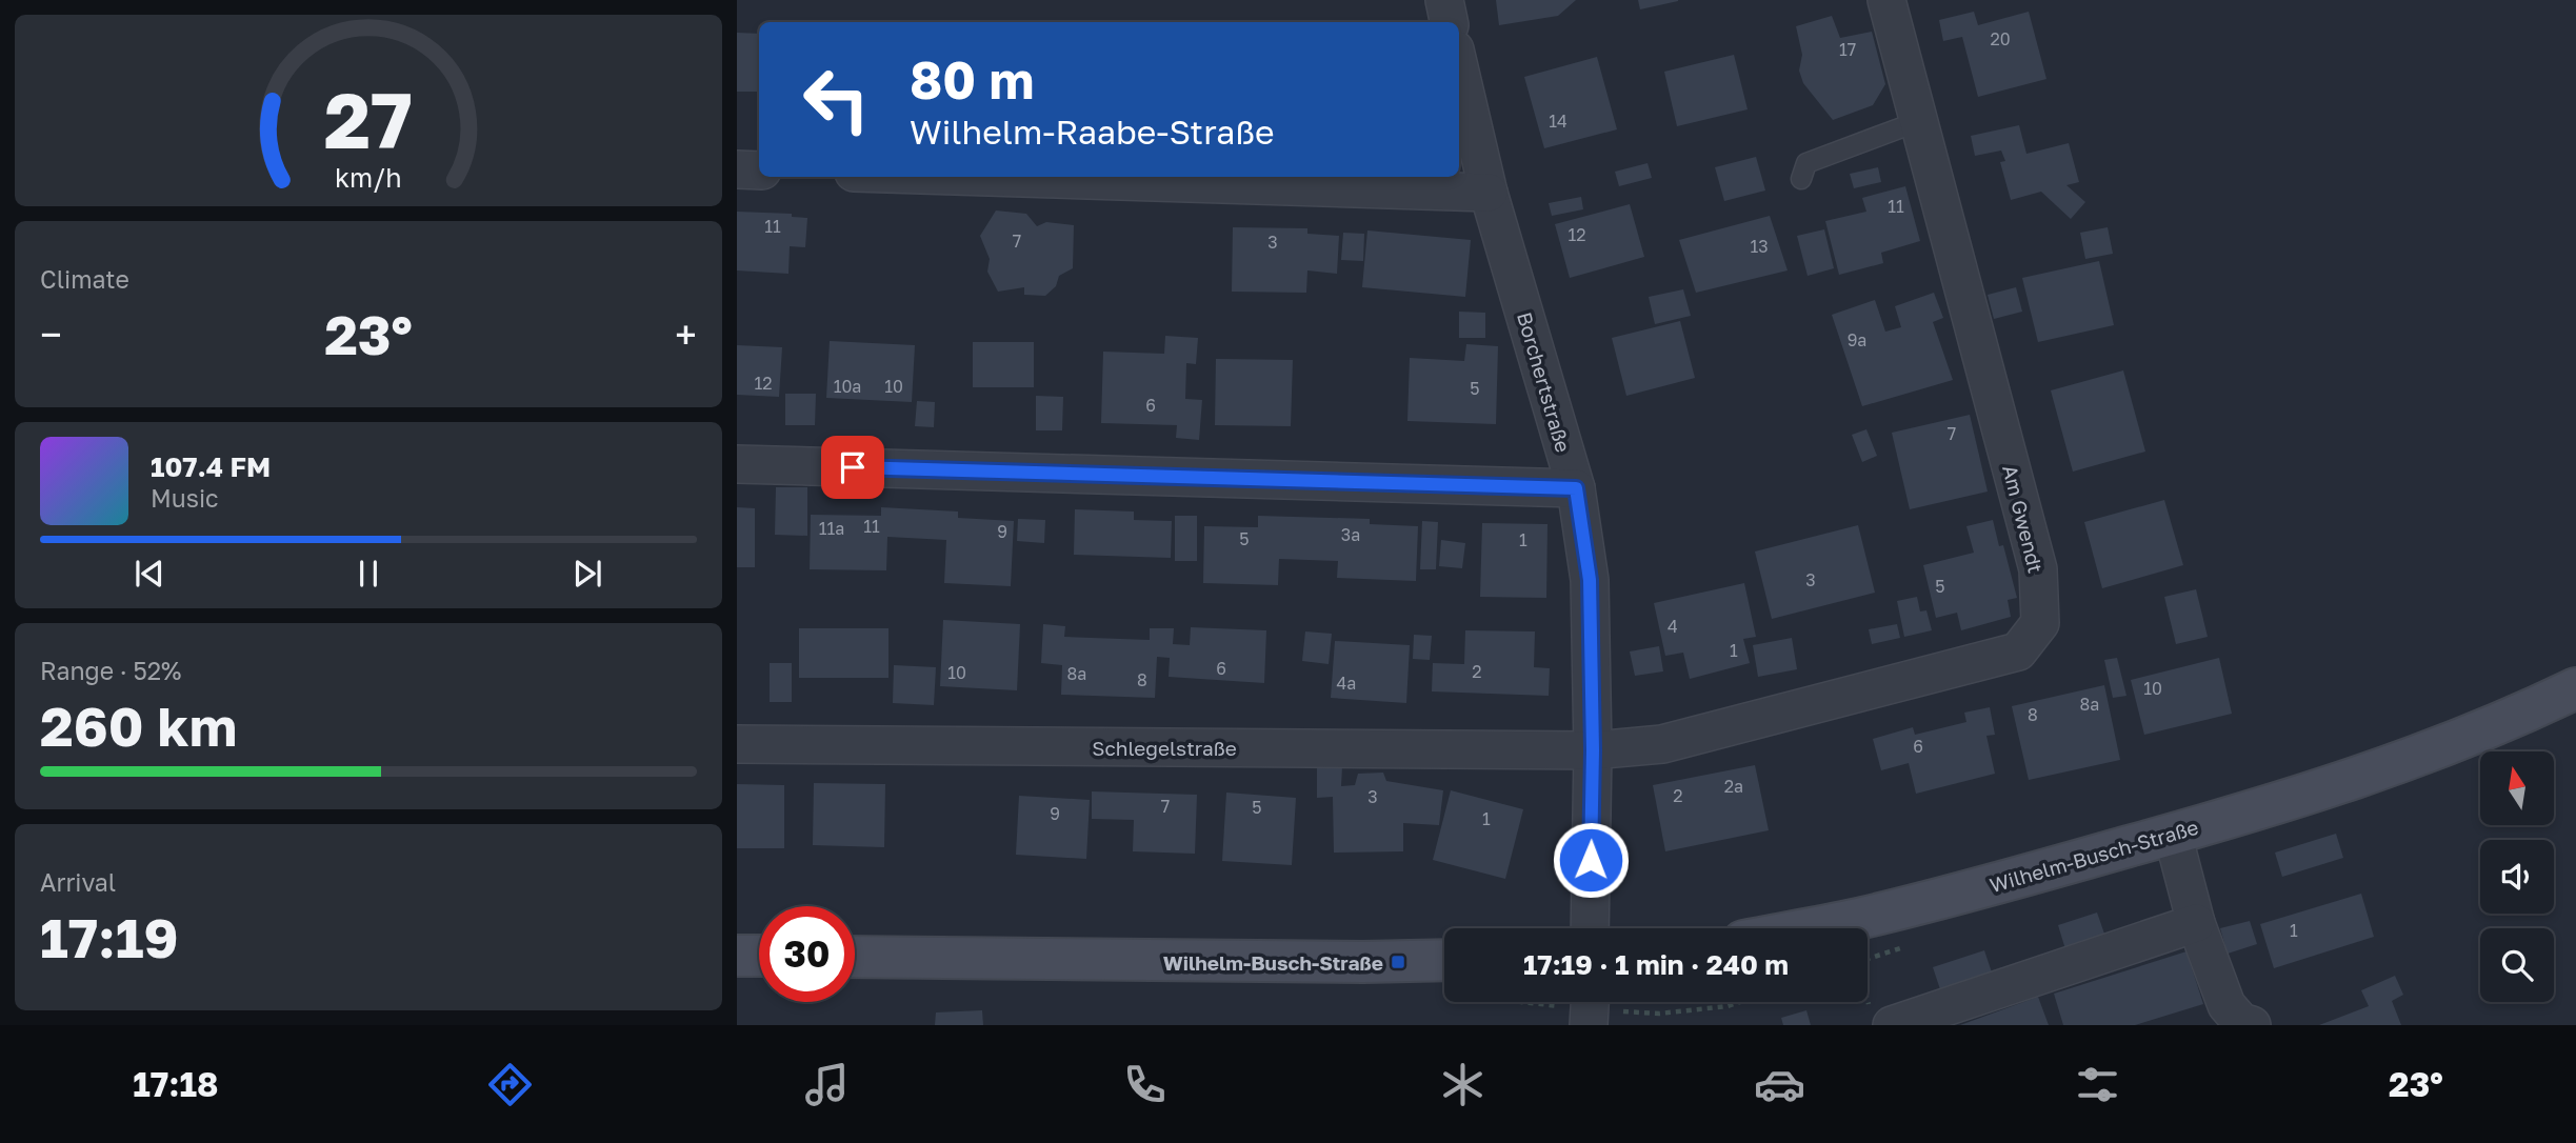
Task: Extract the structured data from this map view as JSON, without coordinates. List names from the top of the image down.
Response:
{
  "streets": {
    "street": [
      "Borchertstraße",
      "Am Gwendt",
      "Schlegelstraße",
      "Wilhelm-Busch-Straße"
    ]
  },
  "crossings": [
    ["Borchertstraße", "Am Gwendt"],
    ["Borchertstraße", "Schlegelstraße"],
    ["Am Gwendt", "Schlegelstraße"]
  ],
  "places": {
    "transit": ["Wilhelm-Busch-Straße"]
  },
  "house_numbers": [
    "20",
    "17",
    "14",
    "11",
    "11",
    "12",
    "7",
    "3",
    "13",
    "9a",
    "12",
    "10a",
    "10",
    "5",
    "6",
    "7",
    "11",
    "11a",
    "9",
    "3a",
    "5",
    "1",
    "3",
    "5",
    "4",
    "1",
    "6",
    "2",
    "10",
    "8a",
    "8",
    "4a",
    "10",
    "8a",
    "8",
    "6",
    "2a",
    "2",
    "3",
    "7",
    "5",
    "9",
    "1",
    "1"
  ],
  "north": "top",
  "page": {
    "turn": ["80 m", "Wilhelm-Raabe-Straße"],
    "tile": [
      "Climate",
      ["Range · 52%", "260 km"],
      ["Arrival", "17:19"]
    ],
    "heat": ["−", "23°", "+"],
    "song": ["107.4 FM", "Music"],
    "limit": "30",
    "trip": "17:19 · 1 min · 240 m",
    "tabs": ["17:18", "23°"],
    "gauge": ["27", "km/h"]
  }
}
